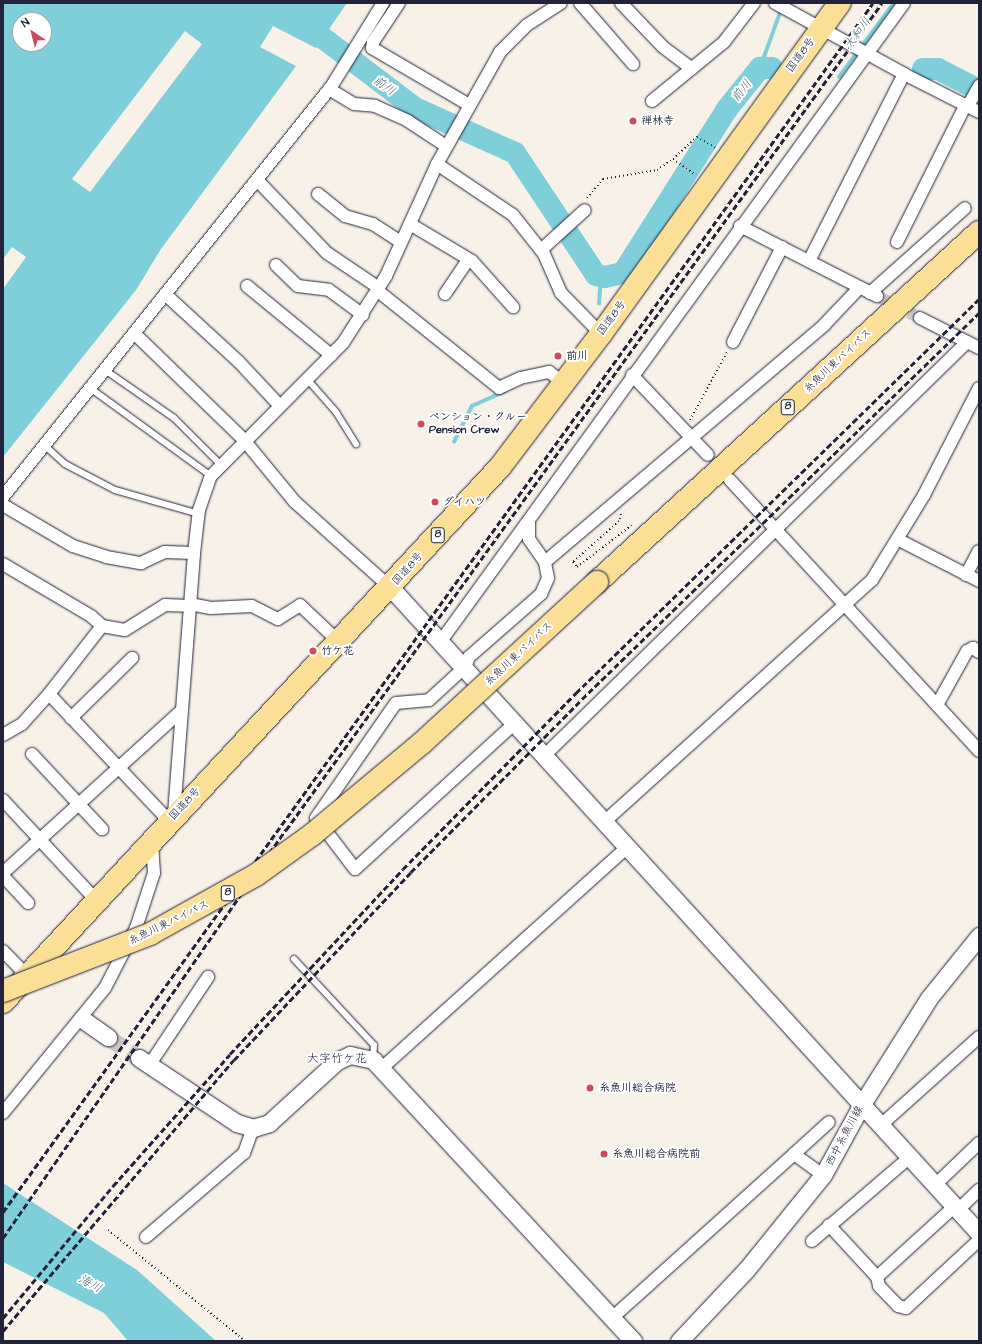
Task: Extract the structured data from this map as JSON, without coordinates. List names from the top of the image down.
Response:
{
  "streets": {
    "highway": ["国道8号", "糸魚川東バイパス", "8"],
    "street": ["西中糸魚川線"]
  },
  "districts": ["大字竹ケ花"],
  "water": ["大和川", "前川", "海川"],
  "places": [
    "禅林寺",
    "前川",
    "ペンション・クルー Pension Crew",
    "ダイハツ",
    "竹ケ花",
    "糸魚川総合病院",
    "糸魚川総合病院前"
  ],
  "north": "top left"
}
